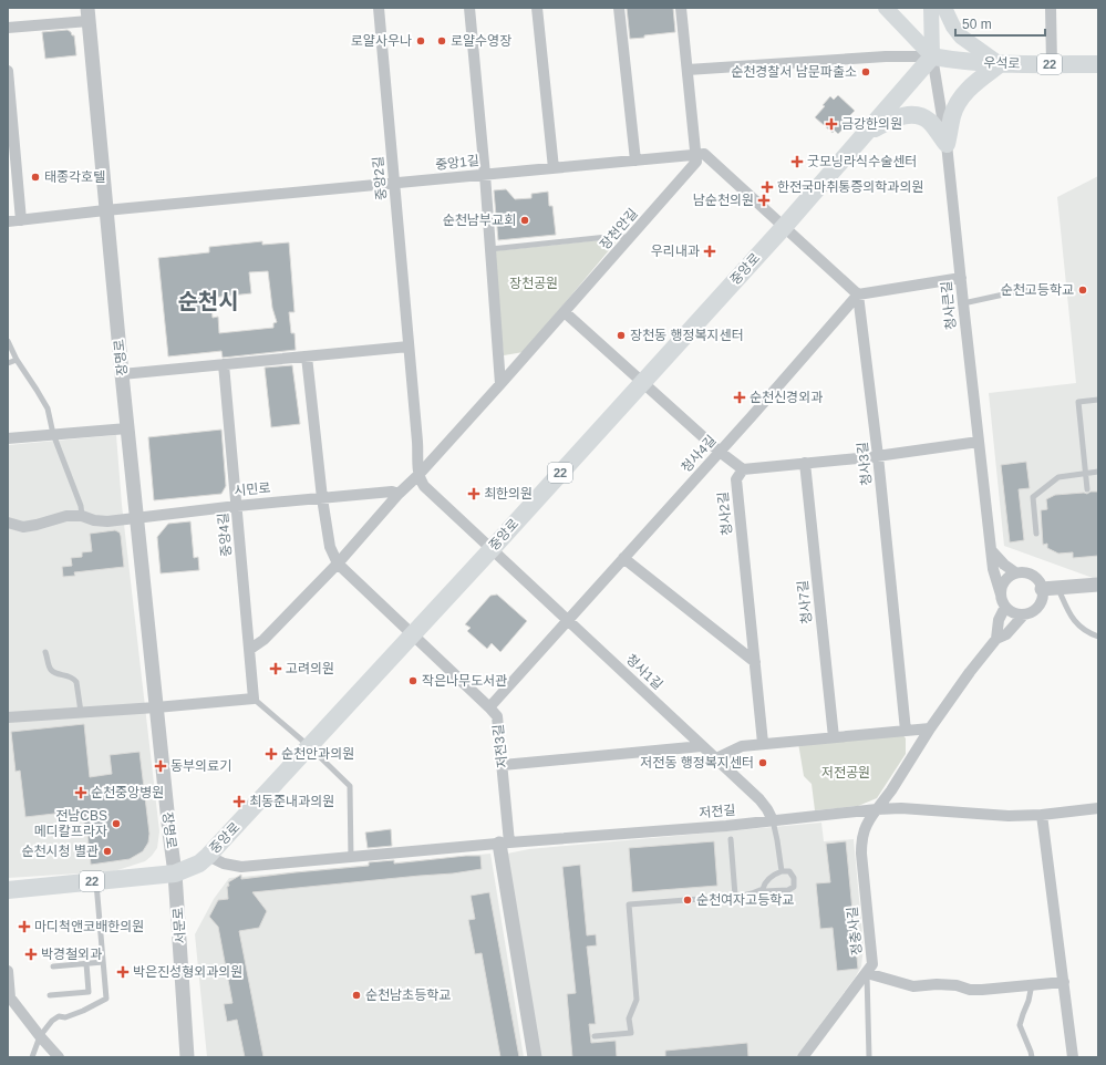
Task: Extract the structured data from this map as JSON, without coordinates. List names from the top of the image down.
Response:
{
  "streets": {
    "main road": ["우석로", "22", "중앙로"],
    "street": [
      "중앙1길",
      "중앙2길",
      "장천안길",
      "청사큰길",
      "장명로",
      "청사4길",
      "청사3길",
      "시민로",
      "청사2길",
      "중앙4길",
      "청사7길",
      "청사1길",
      "저전3길",
      "저전길",
      "서문로",
      "정충사길"
    ]
  },
  "crossings": [
    ["우석로", "중앙로"],
    ["우석로", "청사큰길"],
    ["중앙1길", "중앙2길"],
    ["중앙1길", "장천안길"],
    ["중앙1길", "장명로"],
    ["중앙2길", "장천안길"],
    ["중앙로", "청사큰길"],
    ["중앙로", "장명로"],
    ["중앙로", "청사1길"],
    ["중앙로", "저전3길"],
    ["중앙로", "저전길"],
    ["중앙로", "서문로"],
    ["장명로", "시민로"],
    ["장명로", "서문로"],
    ["청사4길", "청사3길"],
    ["청사4길", "청사1길"],
    ["청사4길", "저전3길"],
    ["시민로", "중앙4길"],
    ["청사1길", "저전길"],
    ["저전3길", "저전길"],
    ["저전길", "정충사길"]
  ],
  "districts": ["순천시"],
  "parks": ["장천공원", "저전공원"],
  "places": {
    "other": [
      "로얄사우나",
      "로얄수영장",
      "순천경찰서 남문파출소",
      "태종각호텔",
      "순천남부교회",
      "순천고등학교",
      "장천동 행정복지센터",
      "작은나무도서관",
      "저전동 행정복지센터",
      "전남CBS 메디칼프라자",
      "순천시청 별관",
      "순천여자고등학교",
      "순천남초등학교"
    ],
    "health": [
      "금강한의원",
      "굿모닝라식수술센터",
      "한전국마취통증의학과의원",
      "남순천의원",
      "우리내과",
      "순천신경외과",
      "최한의원",
      "고려의원",
      "순천안과의원",
      "동부의료기",
      "순천중앙병원",
      "최동준내과의원",
      "마디척앤코배한의원",
      "박경철외과",
      "박은진성형외과의원"
    ]
  },
  "scale_bar": "50 m"
}
